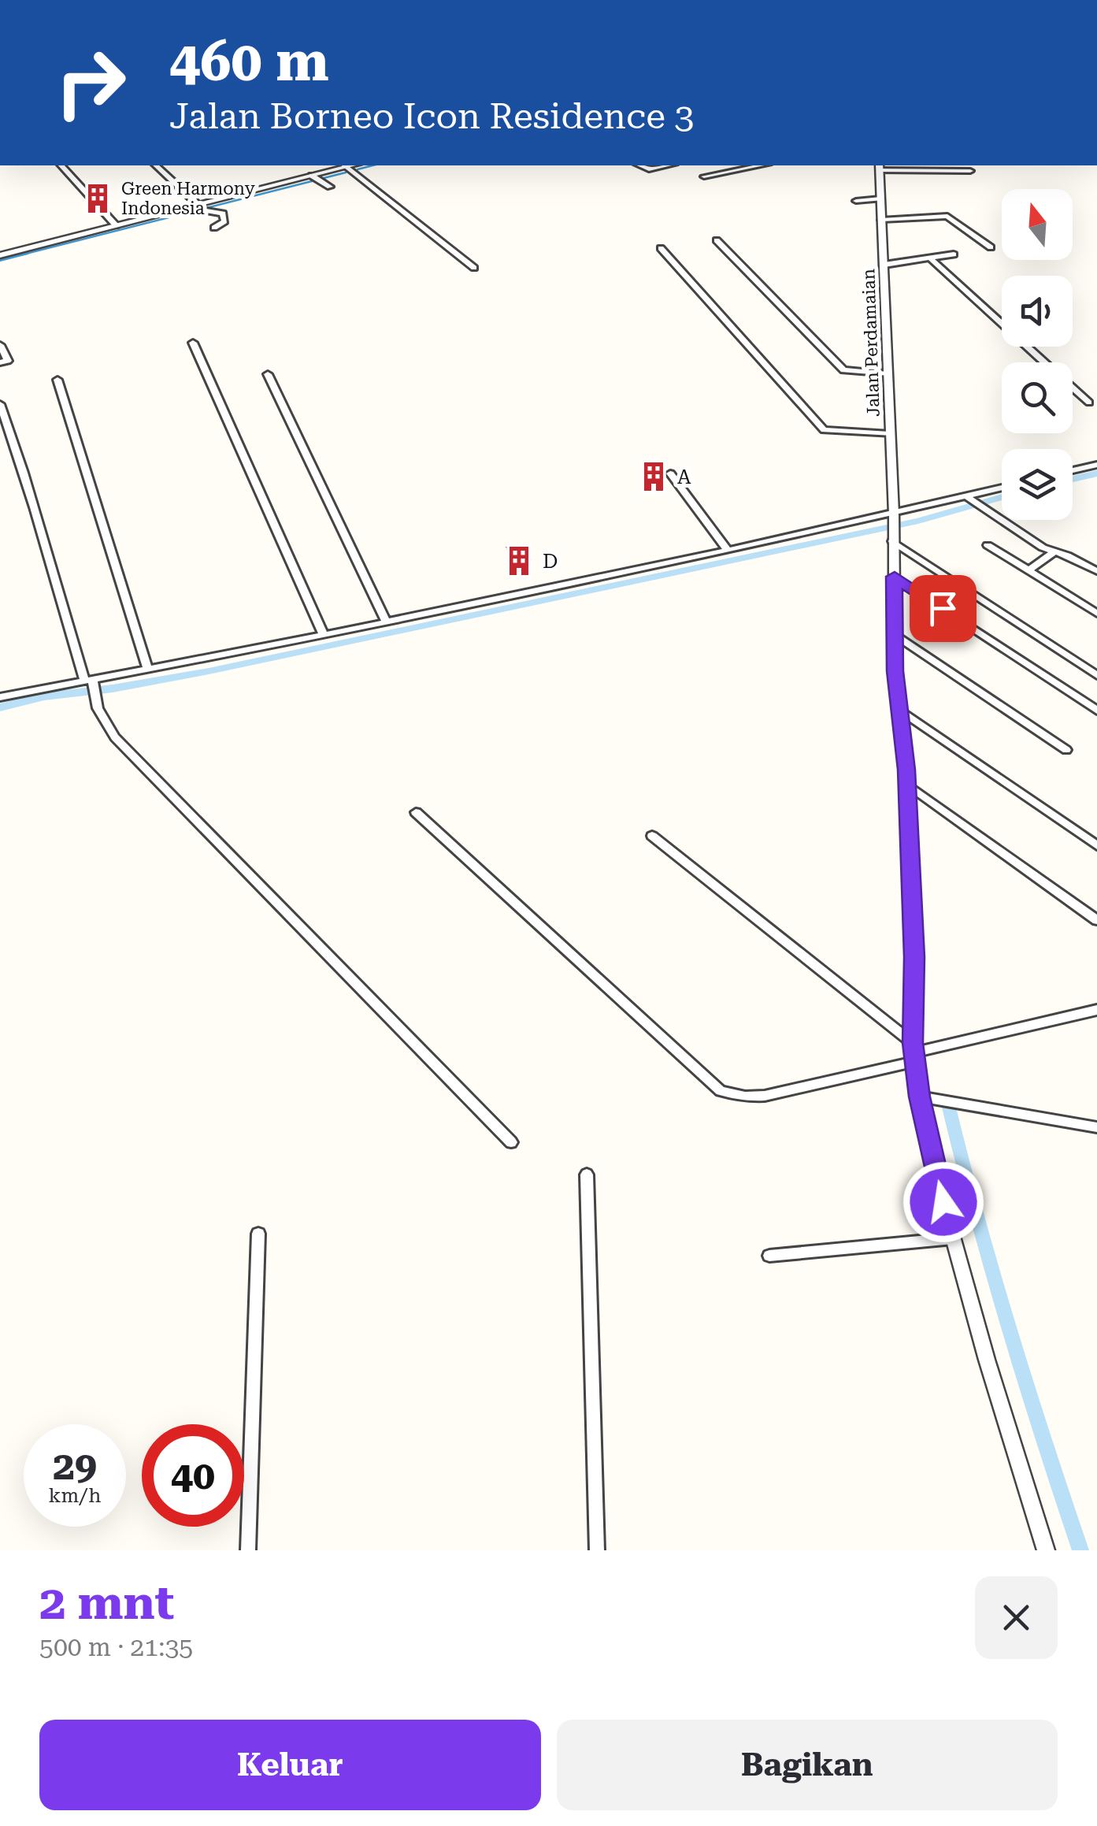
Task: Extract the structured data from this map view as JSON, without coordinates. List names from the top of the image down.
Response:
{
  "streets": {
    "street": ["Jalan Perdamaian"]
  },
  "places": {
    "building": ["Green Harmony Indonesia", "A", "D"]
  },
  "north": "top",
  "page": {
    "turn": ["460 m", "Jalan Borneo Icon Residence 3"],
    "speed": "29 km/h",
    "limit": "40",
    "heading": ["2 mnt", "500 m · 21:35"],
    "buttons": ["Keluar", "Bagikan"]
  }
}
